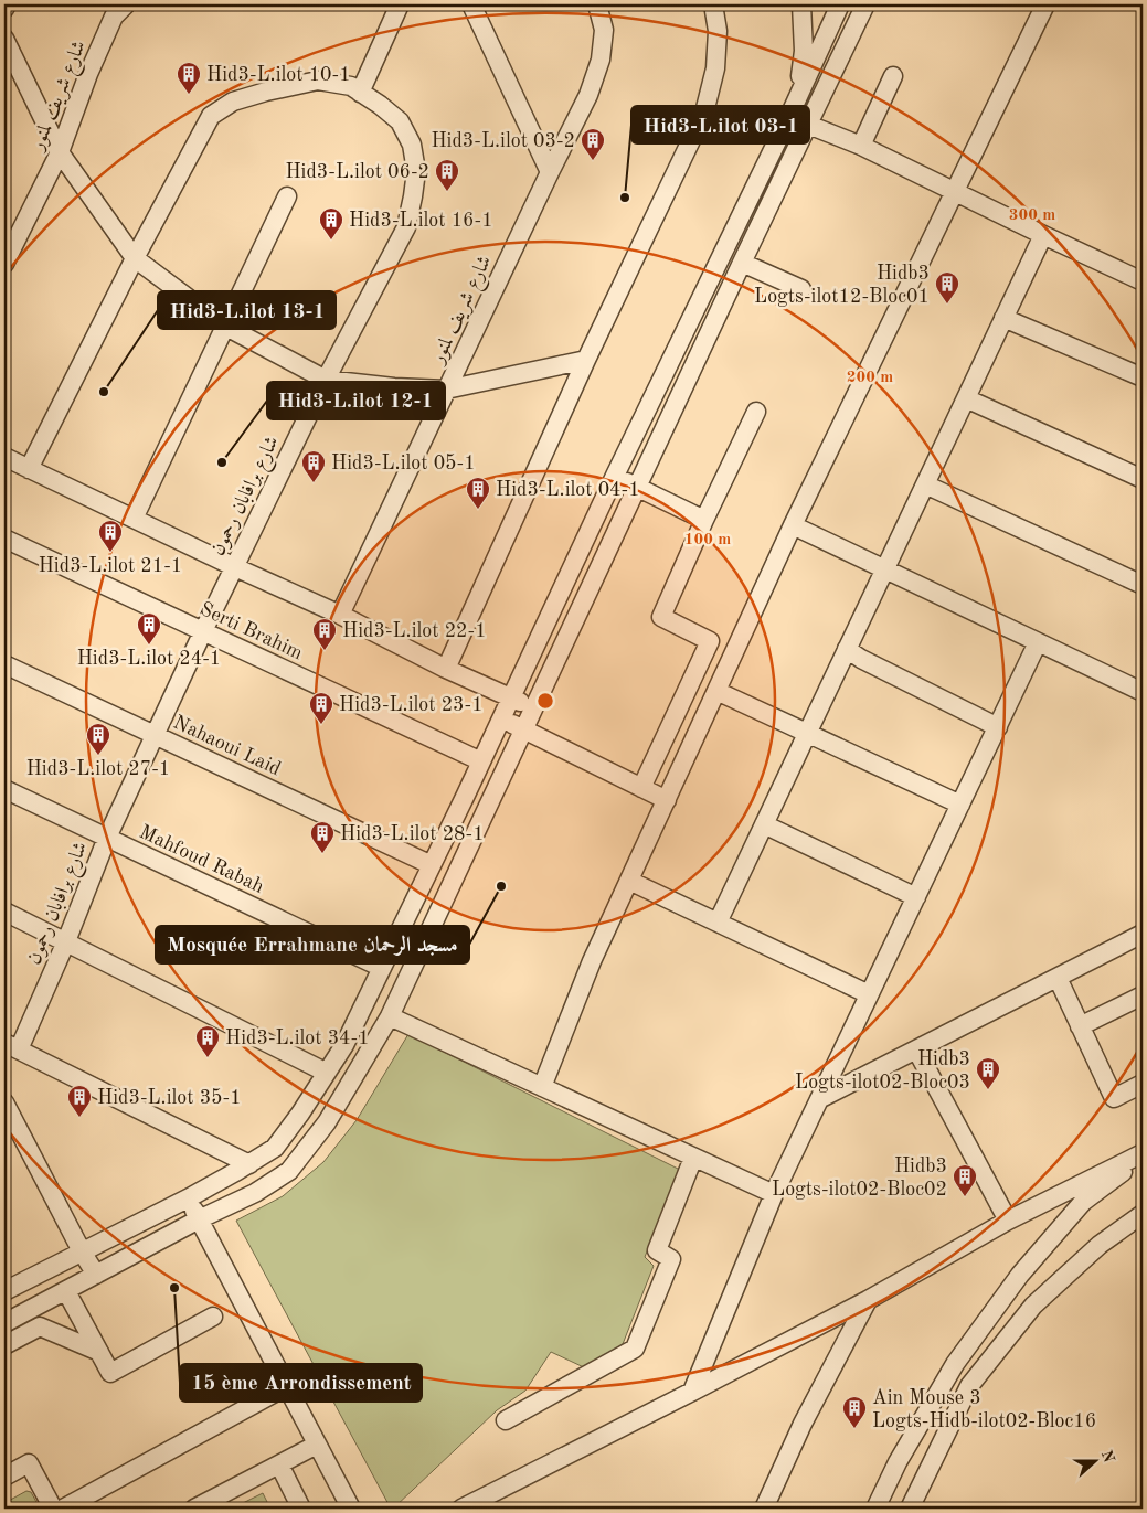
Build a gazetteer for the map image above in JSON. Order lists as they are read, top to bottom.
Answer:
{
  "streets": {
    "street": [
      "شارع شريف لمنور",
      "شارع برافابان رحمون",
      "Serti Brahim",
      "Nahaoui Laid",
      "Mahfoud Rabah"
    ]
  },
  "crossings": [
    ["شارع برافابان رحمون", "Serti Brahim"],
    ["شارع برافابان رحمون", "Nahaoui Laid"],
    ["شارع برافابان رحمون", "Mahfoud Rabah"]
  ],
  "places": {
    "building": [
      "Hid3-L.ilot 10-1",
      "Hid3-L.ilot 03-2",
      "Hid3-L.ilot 06-2",
      "Hid3-L.ilot 16-1",
      "Hidb3 Logts-ilot12-Bloc01",
      "Hid3-L.ilot 05-1",
      "Hid3-L.ilot 04-1",
      "Hid3-L.ilot 21-1",
      "Hid3-L.ilot 24-1",
      "Hid3-L.ilot 22-1",
      "Hid3-L.ilot 23-1",
      "Hid3-L.ilot 27-1",
      "Hid3-L.ilot 28-1",
      "Hid3-L.ilot 34-1",
      "Hidb3 Logts-ilot02-Bloc03",
      "Hid3-L.ilot 35-1",
      "Hidb3 Logts-ilot02-Bloc02",
      "Ain Mouse 3 Logts-Hidb-ilot02-Bloc16"
    ],
    "other": [
      "Hid3-L.ilot 03-1",
      "Hid3-L.ilot 13-1",
      "Hid3-L.ilot 12-1",
      "Mosquée Errahmane مسجد الرحمان",
      "15 ème Arrondissement"
    ]
  },
  "north": "right",
  "rings": ["300 m", "200 m", "100 m"]
}
